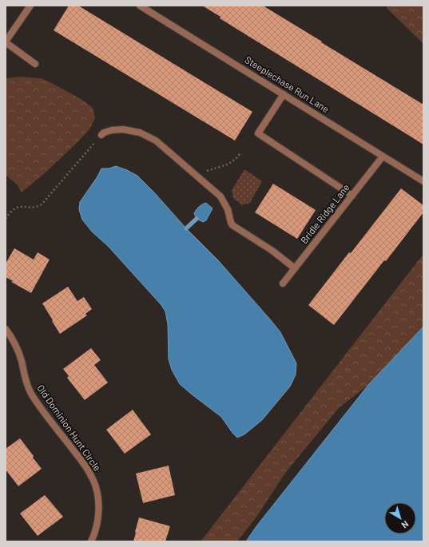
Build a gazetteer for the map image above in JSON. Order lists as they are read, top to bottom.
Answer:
{
  "streets": {
    "street": ["Steeplechase Run Lane", "Bridle Ridge Lane", "Old Dominion Hunt Circle"]
  },
  "crossings": [
    ["Steeplechase Run Lane", "Bridle Ridge Lane"]
  ],
  "north": "bottom right"
}
